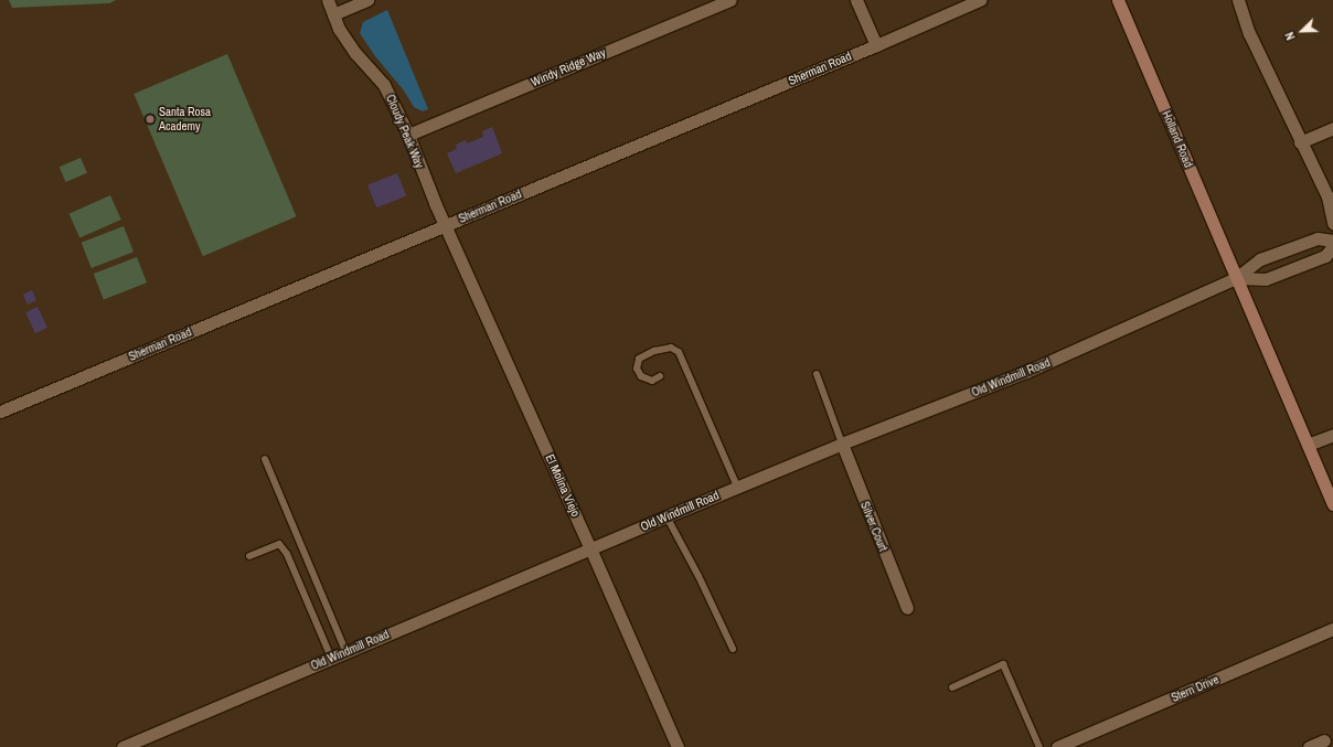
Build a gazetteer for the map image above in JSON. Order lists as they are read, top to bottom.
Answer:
{
  "streets": {
    "main road": ["Holland Road"],
    "street": [
      "Windy Ridge Way",
      "Sherman Road",
      "Cloudy Peak Way",
      "Old Windmill Road",
      "El Molina Viejo",
      "Silver Court",
      "Stern Drive"
    ]
  },
  "crossings": [
    ["Windy Ridge Way", "Cloudy Peak Way"],
    ["Sherman Road", "Cloudy Peak Way"],
    ["Sherman Road", "El Molina Viejo"],
    ["Cloudy Peak Way", "El Molina Viejo"],
    ["Holland Road", "Old Windmill Road"],
    ["Old Windmill Road", "El Molina Viejo"],
    ["Old Windmill Road", "Silver Court"]
  ],
  "places": ["Santa Rosa Academy"],
  "north": "bottom left"
}
